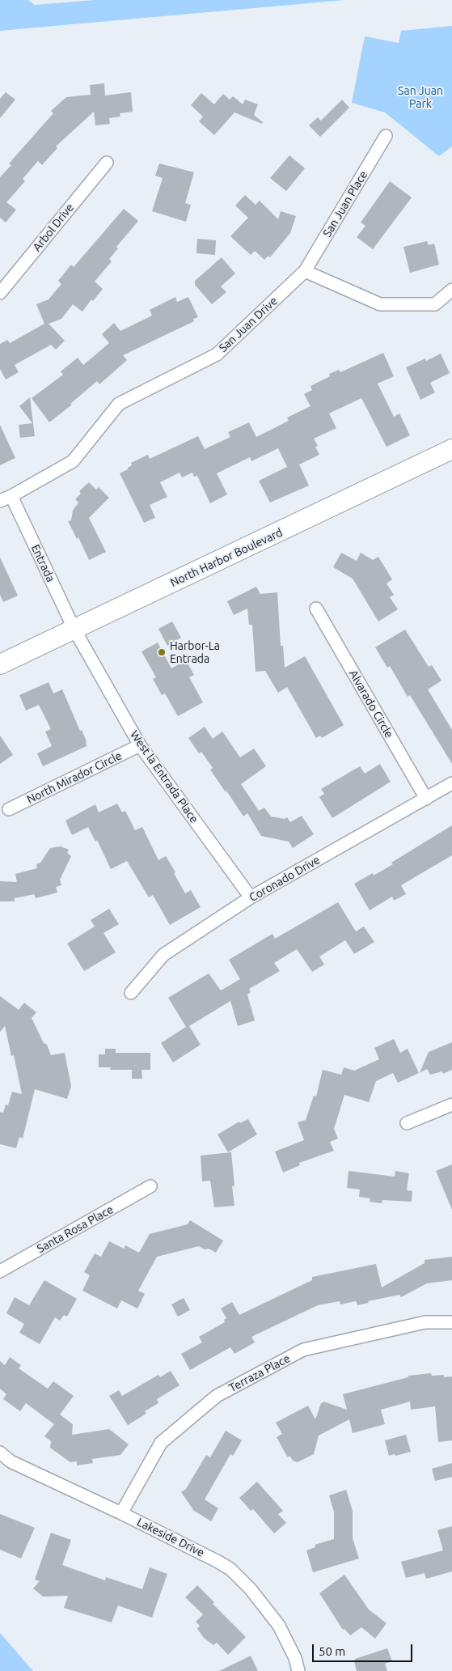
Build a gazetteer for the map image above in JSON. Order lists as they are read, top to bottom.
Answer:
{
  "streets": {
    "main road": ["North Harbor Boulevard"],
    "street": [
      "San Juan Place",
      "Arbol Drive",
      "San Juan Drive",
      "Entrada",
      "Alvarado Circle",
      "West la Entrada Place",
      "North Mirador Circle",
      "Coronado Drive",
      "Santa Rosa Place",
      "Terraza Place",
      "Lakeside Drive"
    ]
  },
  "crossings": [
    ["San Juan Place", "San Juan Drive"],
    ["San Juan Drive", "Entrada"],
    ["North Harbor Boulevard", "Entrada"],
    ["North Harbor Boulevard", "West la Entrada Place"],
    ["Entrada", "West la Entrada Place"],
    ["Alvarado Circle", "Coronado Drive"],
    ["West la Entrada Place", "North Mirador Circle"],
    ["West la Entrada Place", "Coronado Drive"],
    ["Terraza Place", "Lakeside Drive"]
  ],
  "parks": ["San Juan Park"],
  "places": ["Harbor-La Entrada"],
  "scale_bar": "50 m"
}
